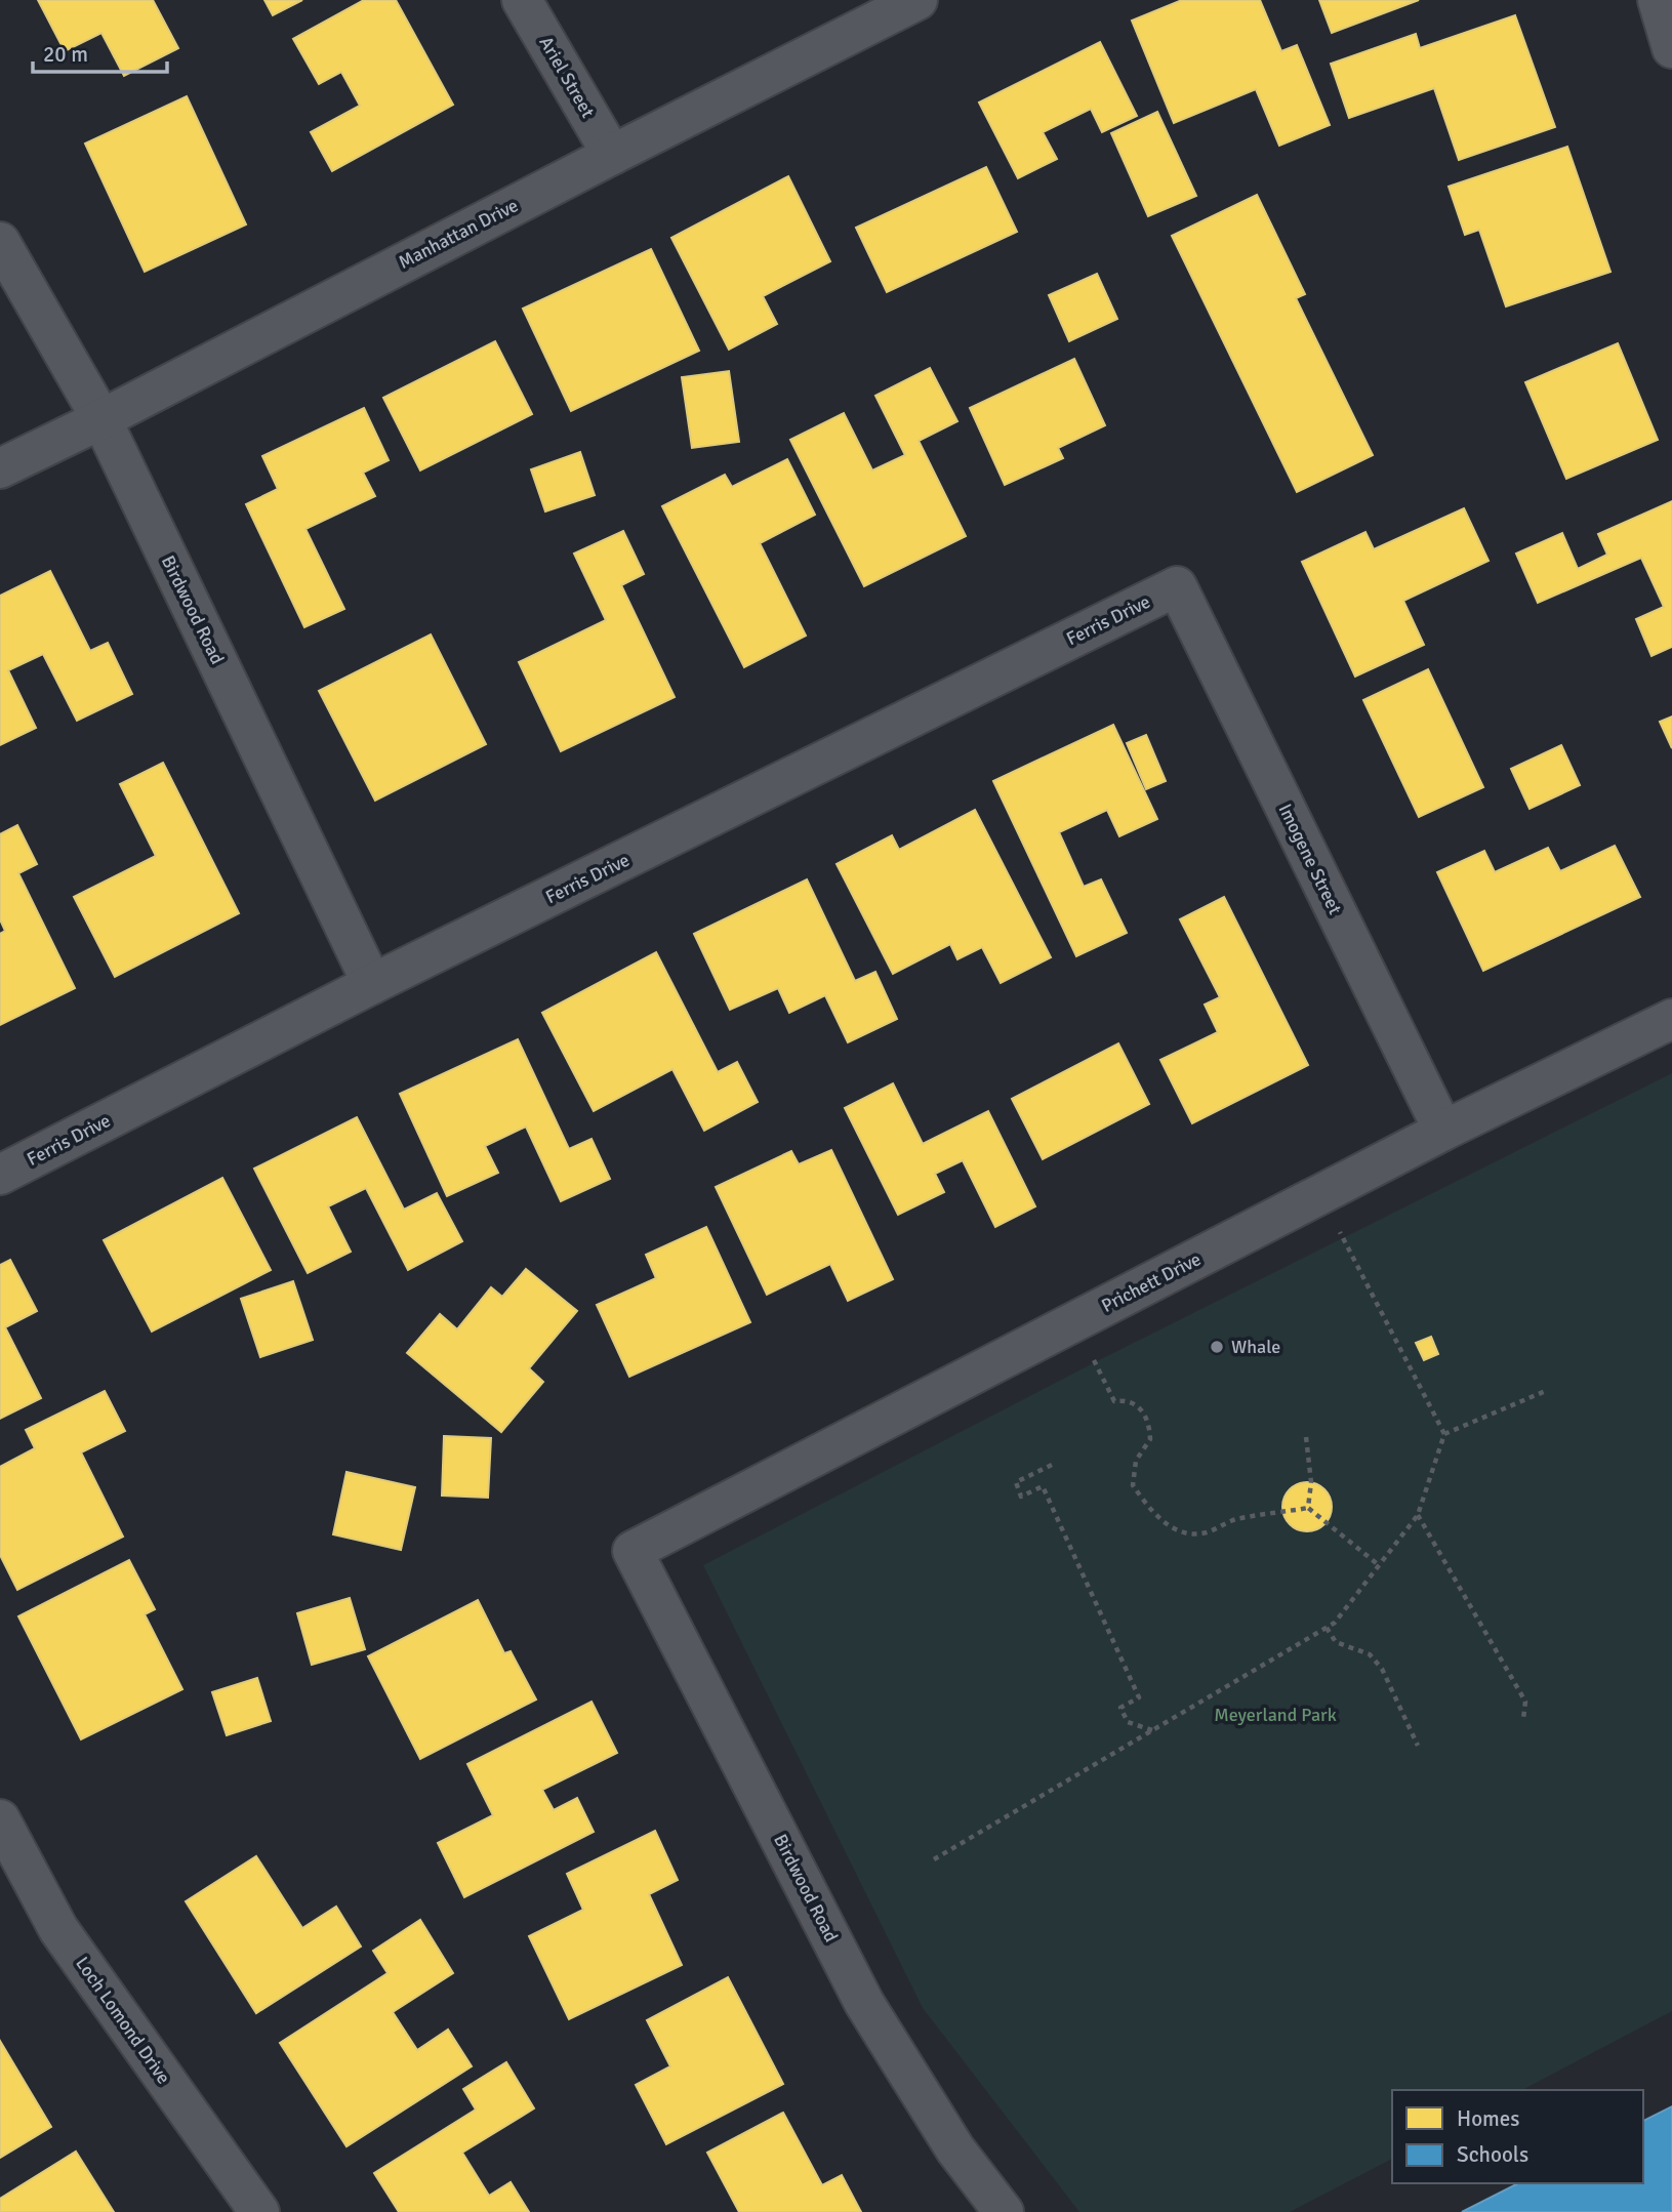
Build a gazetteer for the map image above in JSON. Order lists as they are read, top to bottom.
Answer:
{
  "streets": {
    "street": [
      "Ariel Street",
      "Manhattan Drive",
      "Birdwood Road",
      "Ferris Drive",
      "Imogene Street",
      "Prichett Drive",
      "Loch Lomond Drive"
    ]
  },
  "crossings": [
    ["Ariel Street", "Manhattan Drive"],
    ["Manhattan Drive", "Birdwood Road"],
    ["Birdwood Road", "Ferris Drive"],
    ["Birdwood Road", "Prichett Drive"],
    ["Ferris Drive", "Imogene Street"],
    ["Imogene Street", "Prichett Drive"]
  ],
  "parks": ["Meyerland Park"],
  "places": ["Whale"],
  "legend": ["Homes", "Schools"],
  "scale_bar": "20 m"
}
